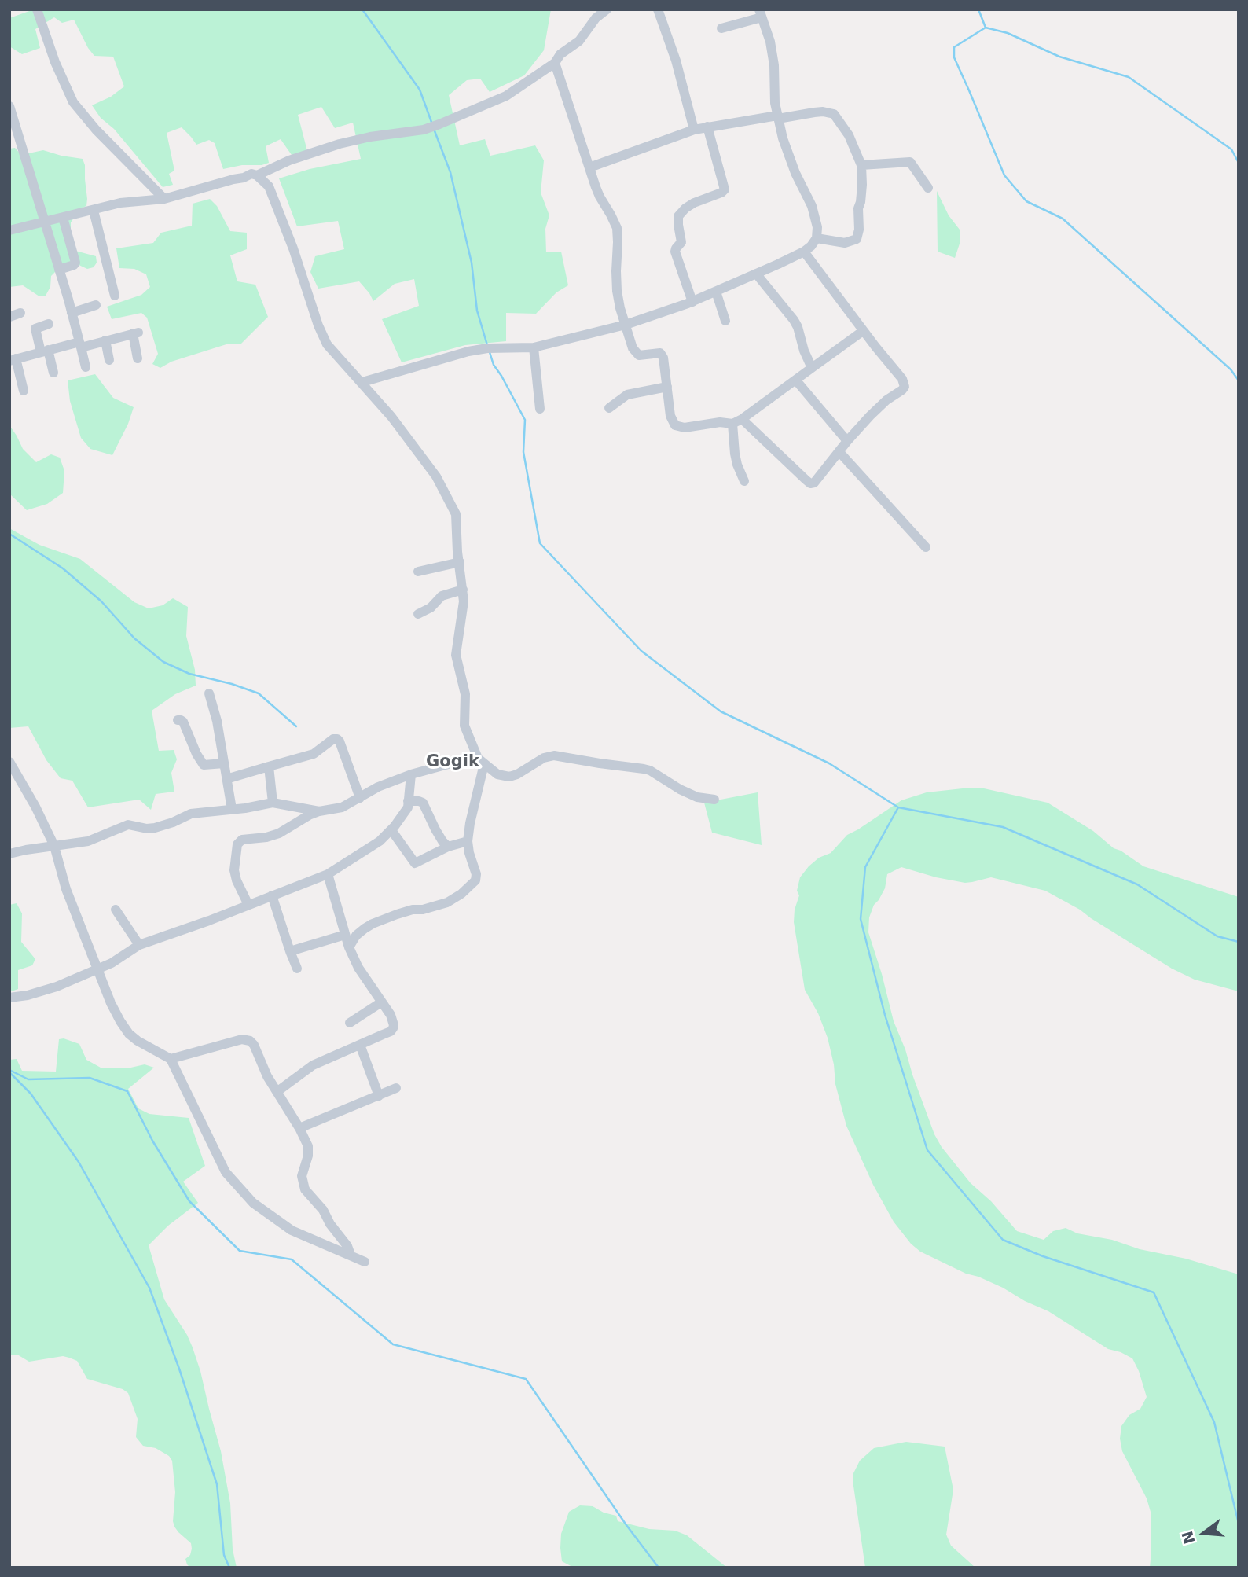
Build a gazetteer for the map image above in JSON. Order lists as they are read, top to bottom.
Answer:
{
  "districts": ["Gogik"],
  "north": "left"
}
